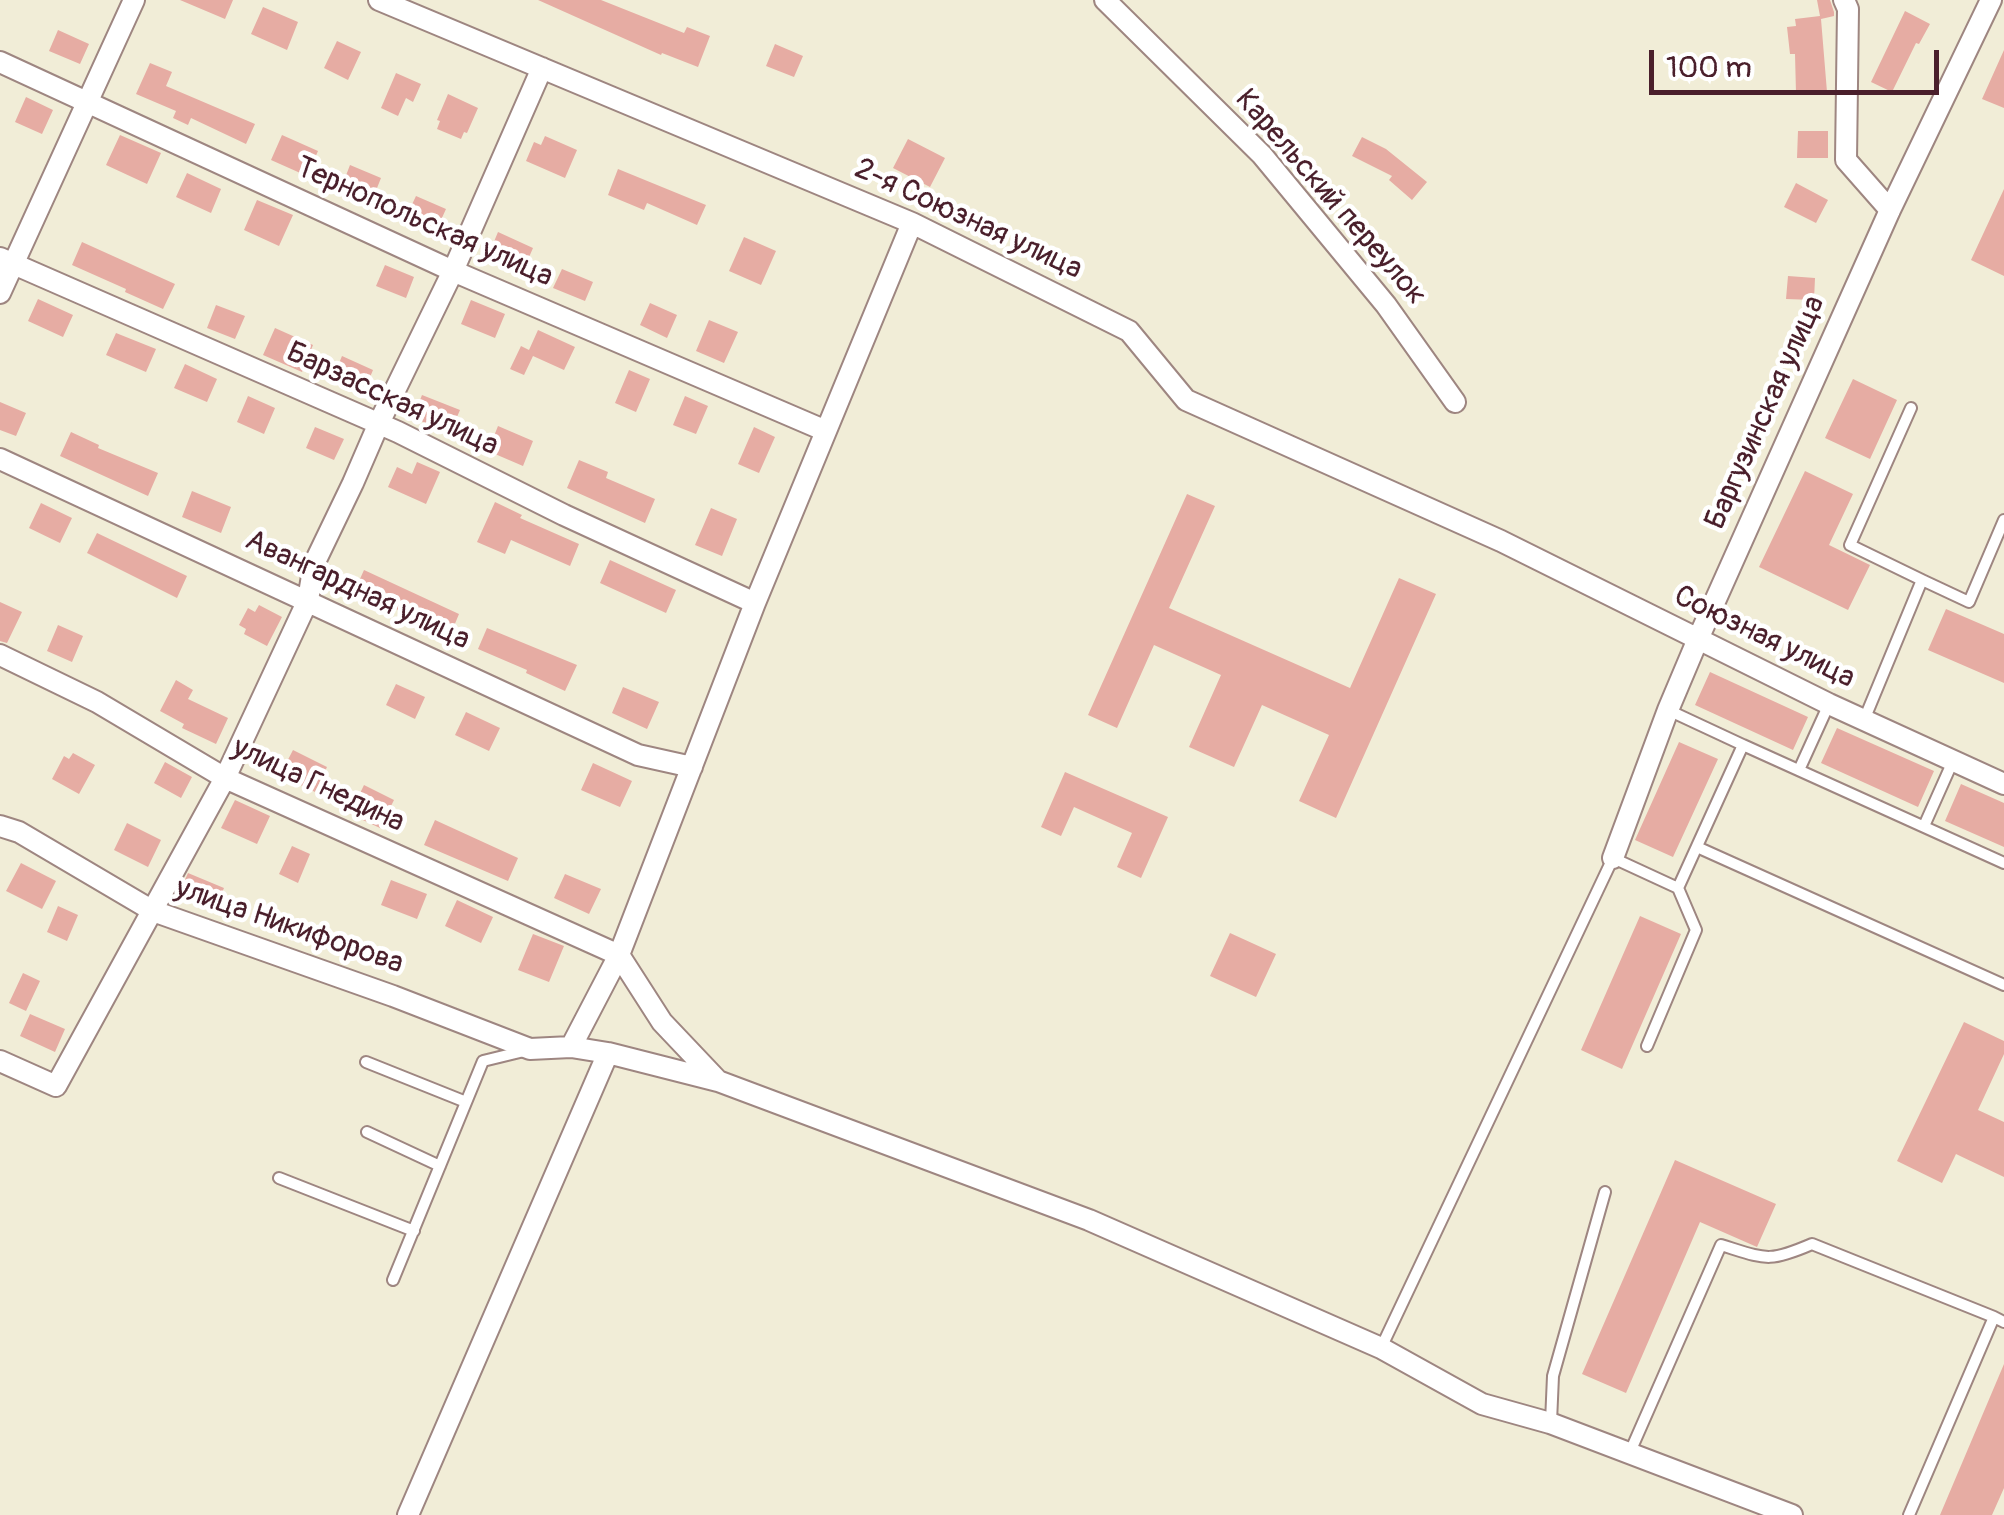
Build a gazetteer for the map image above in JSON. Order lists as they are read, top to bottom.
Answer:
{
  "streets": {
    "street": [
      "Карельский переулок",
      "2-я Союзная улица",
      "Тернопольская улица",
      "Барзасская улица",
      "Баргузинская улица",
      "Авангардная улица",
      "Союзная улица",
      "улица Гнедина",
      "улица Никифорова"
    ]
  },
  "crossings": [
    ["2-я Союзная улица", "Союзная улица"],
    ["Баргузинская улица", "Союзная улица"]
  ],
  "scale_bar": "100 m"
}
